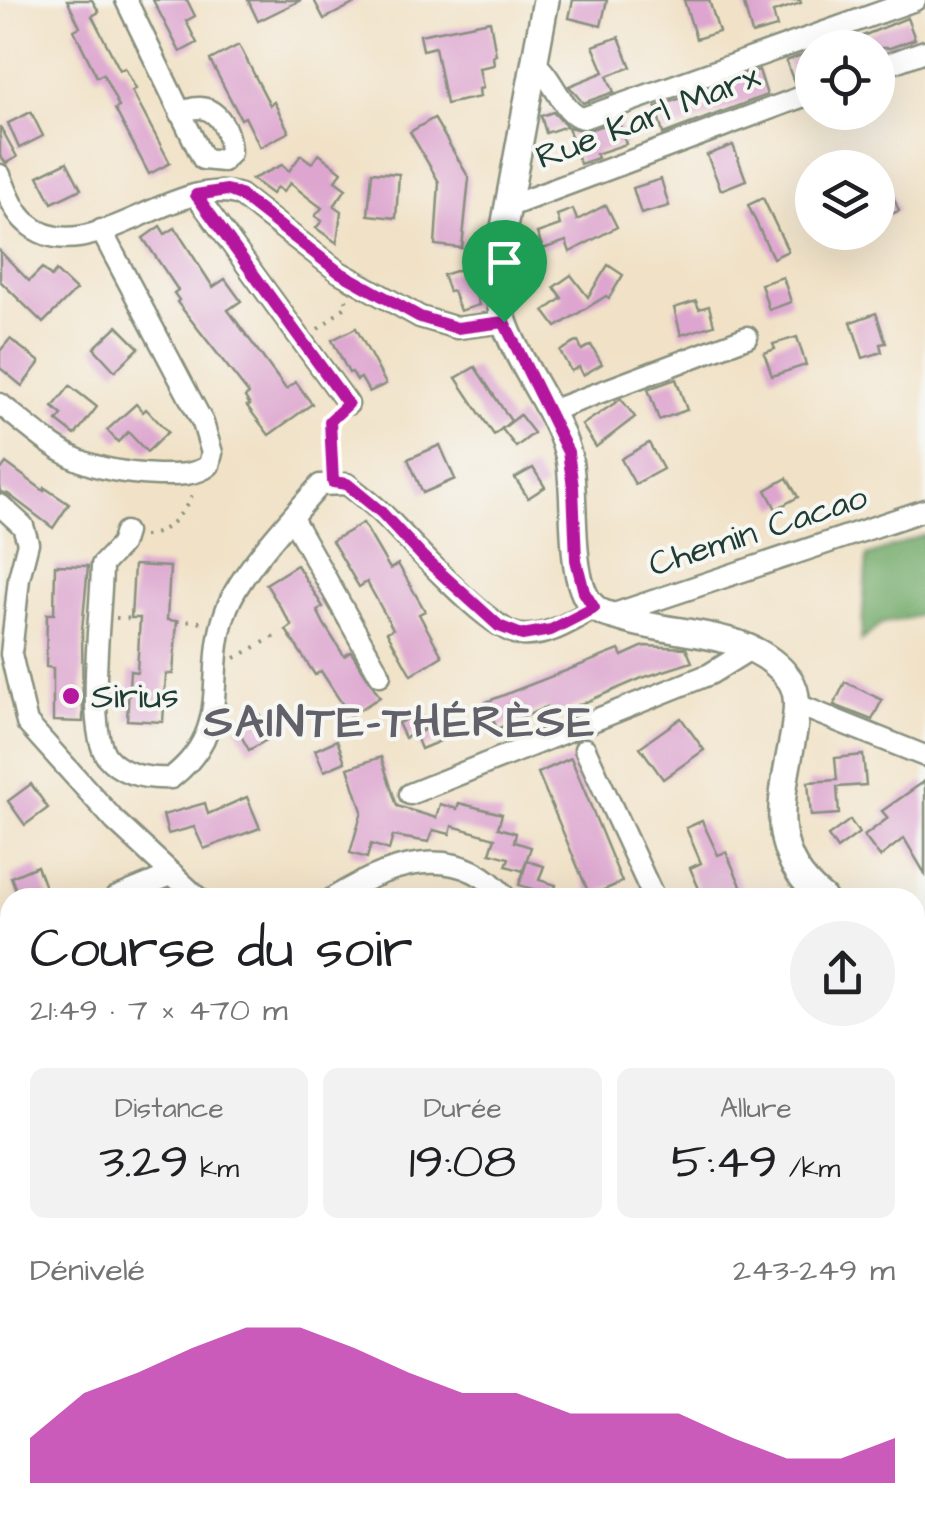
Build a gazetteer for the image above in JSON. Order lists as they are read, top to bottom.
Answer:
{
  "streets": {
    "main road": ["Rue Karl Marx"],
    "street": ["Chemin Cacao"]
  },
  "crossings": [
    ["Rue Karl Marx", "Chemin Cacao"]
  ],
  "districts": ["SAINTE-THÉRÈSE"],
  "places": ["Sirius"],
  "page": {
    "heading": ["Course du soir", "21:49 · 7 × 470 m"],
    "stats": [
      ["Distance", "3.29 km"],
      ["Durée", "19:08"],
      ["Allure", "5:49 /km"]
    ],
    "chart": ["Dénivelé", "243–249 m"]
  }
}
